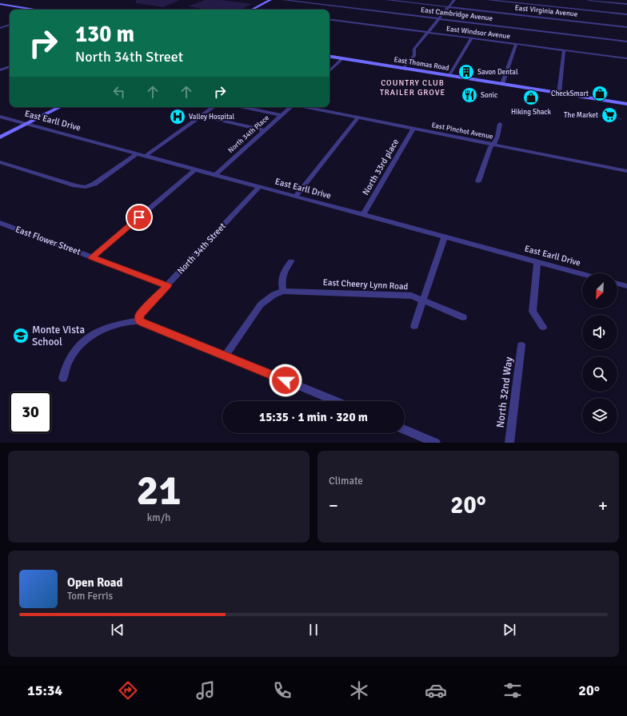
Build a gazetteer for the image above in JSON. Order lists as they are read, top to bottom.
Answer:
{
  "streets": {
    "main road": ["East Thomas Road"],
    "street": [
      "East Virginia Avenue",
      "East Cambridge Avenue",
      "East Windsor Avenue",
      "East Earll Drive",
      "East Pinchot Avenue",
      "North 34th Place",
      "North 33rd place",
      "East Flower Street",
      "North 34th Street",
      "East Cheery Lynn Road",
      "North 32nd Way"
    ]
  },
  "crossings": [
    ["East Earll Drive", "North 34th Place"],
    ["East Earll Drive", "North 33rd place"],
    ["East Earll Drive", "North 34th Street"],
    ["East Pinchot Avenue", "North 33rd place"],
    ["East Flower Street", "North 34th Street"]
  ],
  "districts": ["COUNTRY CLUB TRAILER GROVE"],
  "places": {
    "building": ["Savon Dental"],
    "shop": ["CheckSmart", "Hiking Shack"],
    "restaurant": ["Sonic"],
    "supermarket": ["The Market"],
    "hospital": ["Valley Hospital"],
    "school or university": ["Monte Vista School"]
  },
  "north": "bottom left",
  "page": {
    "turn": ["130 m", "North 34th Street"],
    "limit": "30",
    "trip": "15:35 · 1 min · 320 m",
    "tile": [
      ["21", "km/h"],
      "Climate"
    ],
    "heat": ["−", "20°", "+"],
    "song": ["Open Road", "Tom Ferris"],
    "tabs": ["15:34", "20°"]
  }
}
